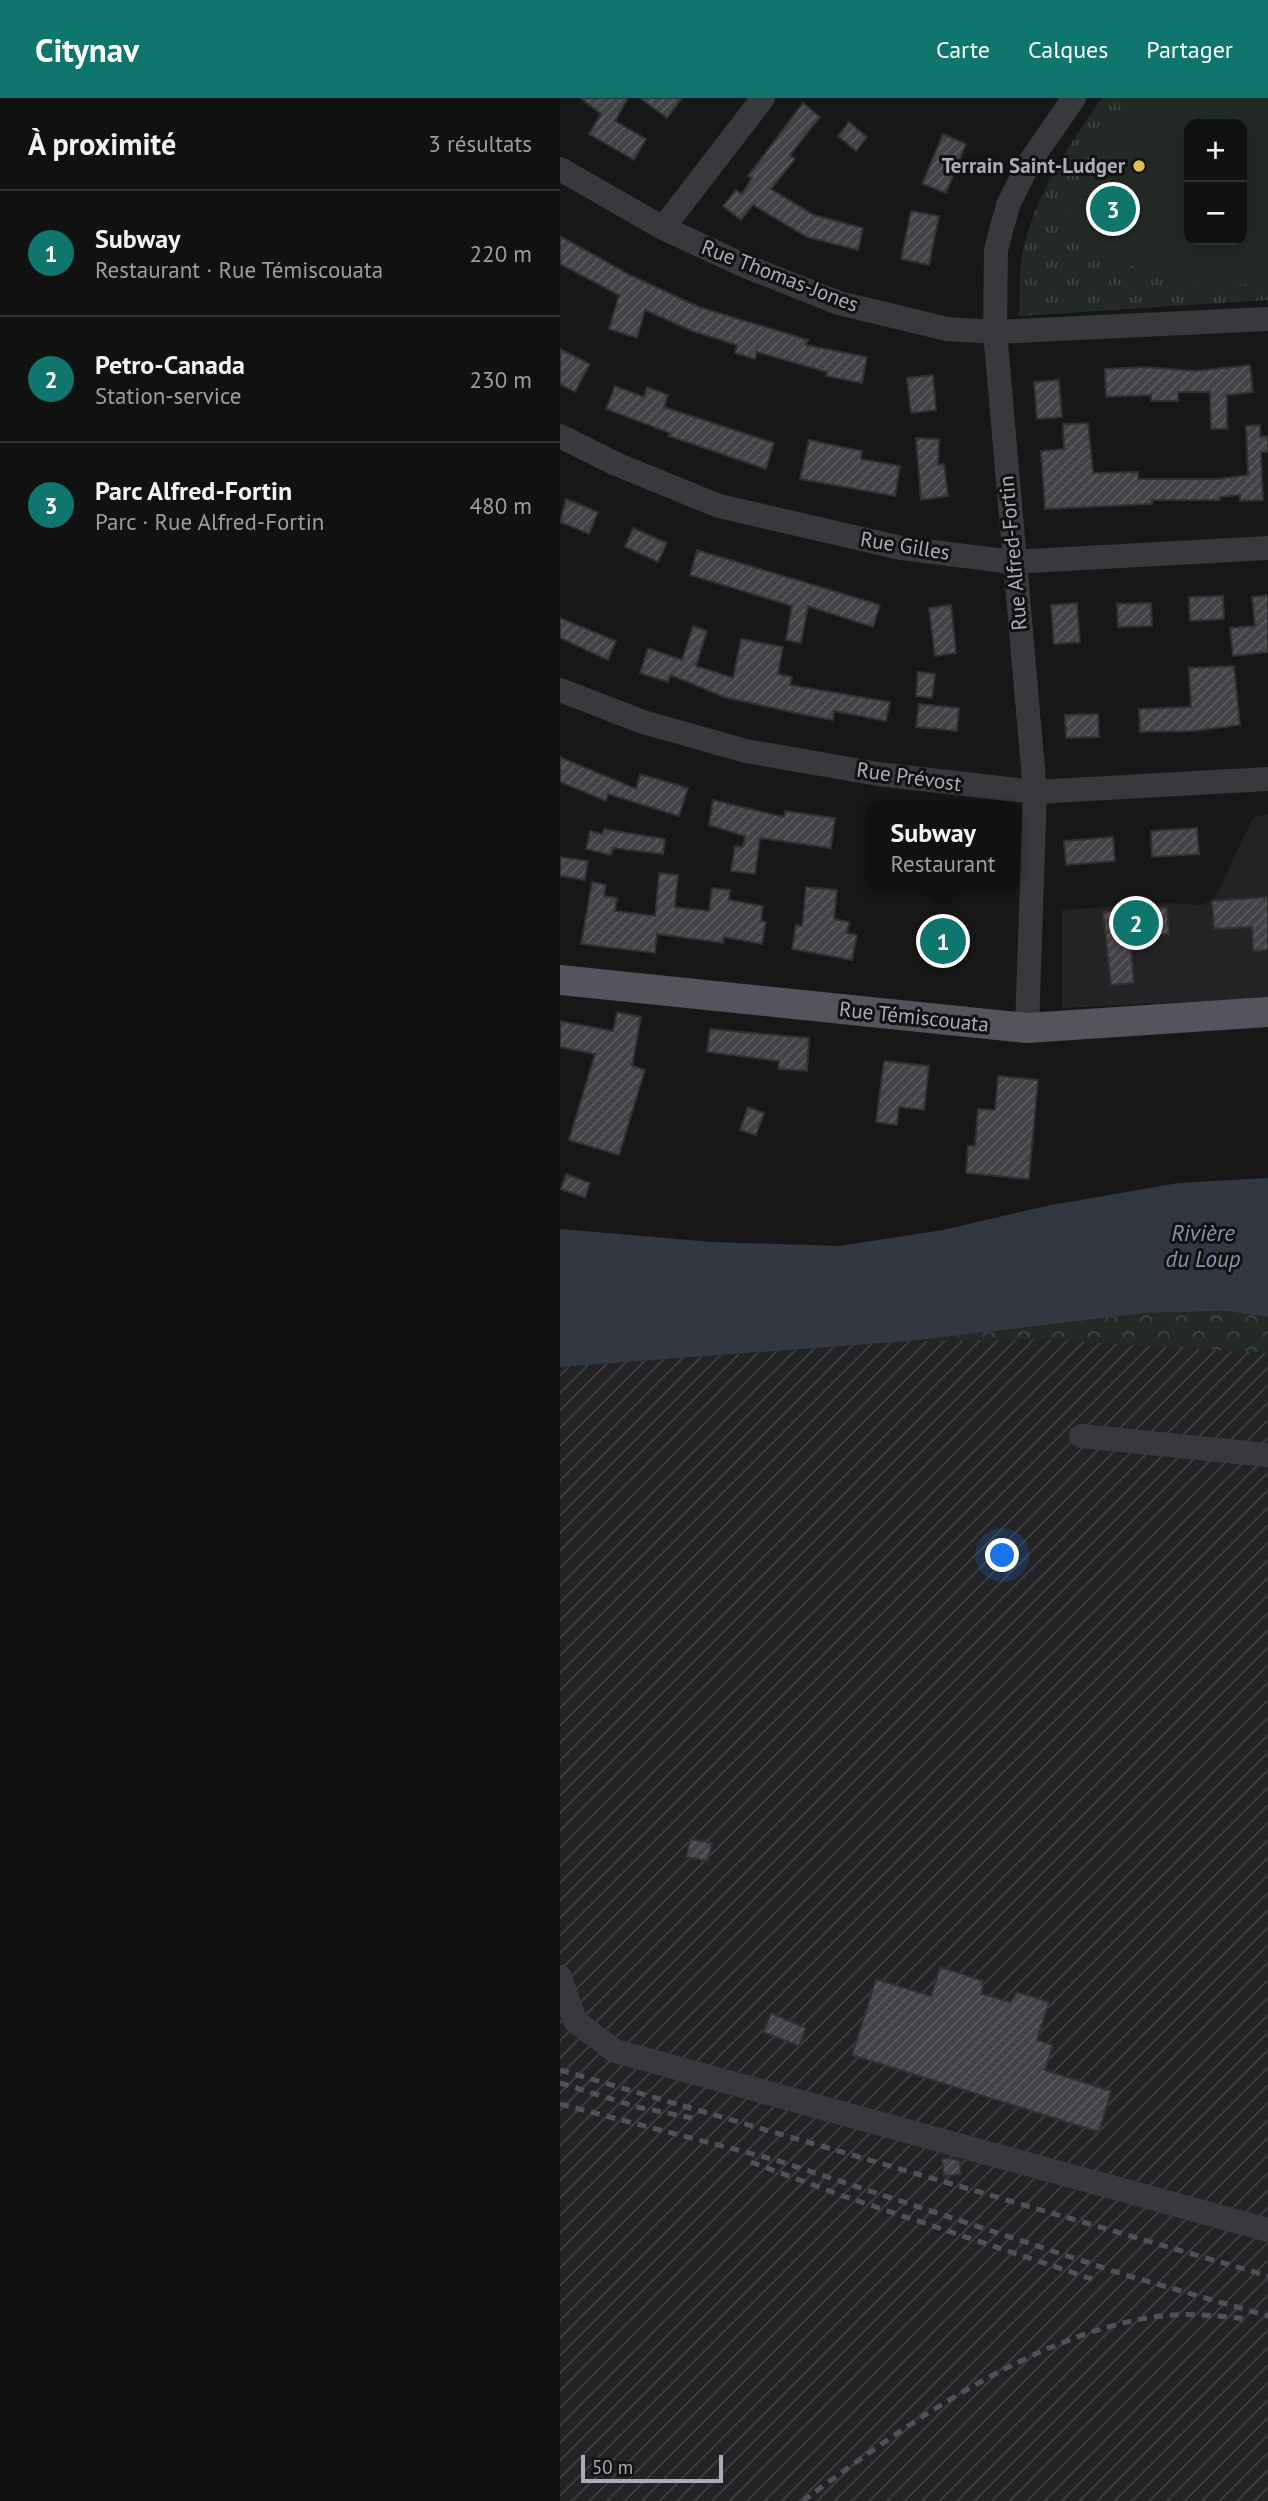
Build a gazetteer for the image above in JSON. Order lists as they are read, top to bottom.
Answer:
{
  "streets": {
    "main road": ["Rue Témiscouata"],
    "street": [
      "Rue Thomas-Jones",
      "Rue Gilles",
      "Rue Alfred-Fortin",
      "Rue Prévost"
    ]
  },
  "crossings": [
    ["Rue Thomas-Jones", "Rue Alfred-Fortin"],
    ["Rue Gilles", "Rue Alfred-Fortin"],
    ["Rue Alfred-Fortin", "Rue Prévost"],
    ["Rue Alfred-Fortin", "Rue Témiscouata"]
  ],
  "water": ["Rivière du Loup"],
  "places": ["Terrain Saint-Ludger"],
  "scale_bar": "50 m",
  "page": {
    "header": "Citynav",
    "nav": ["Carte", "Calques", "Partager"],
    "heading": ["À proximité", "3 résultats"],
    "map_buttons": ["+", "−"],
    "pins": ["3", "2", "1"],
    "list": [
      {
        "mark": "1",
        "name": "Subway",
        "note": "Restaurant · Rue Témiscouata",
        "value": "220 m"
      },
      {
        "mark": "2",
        "name": "Petro-Canada",
        "note": "Station-service",
        "value": "230 m"
      },
      {
        "mark": "3",
        "name": "Parc Alfred-Fortin",
        "note": "Parc · Rue Alfred-Fortin",
        "value": "480 m"
      }
    ],
    "popup": ["Subway", "Restaurant"],
    "scale": "50 m"
  }
}
